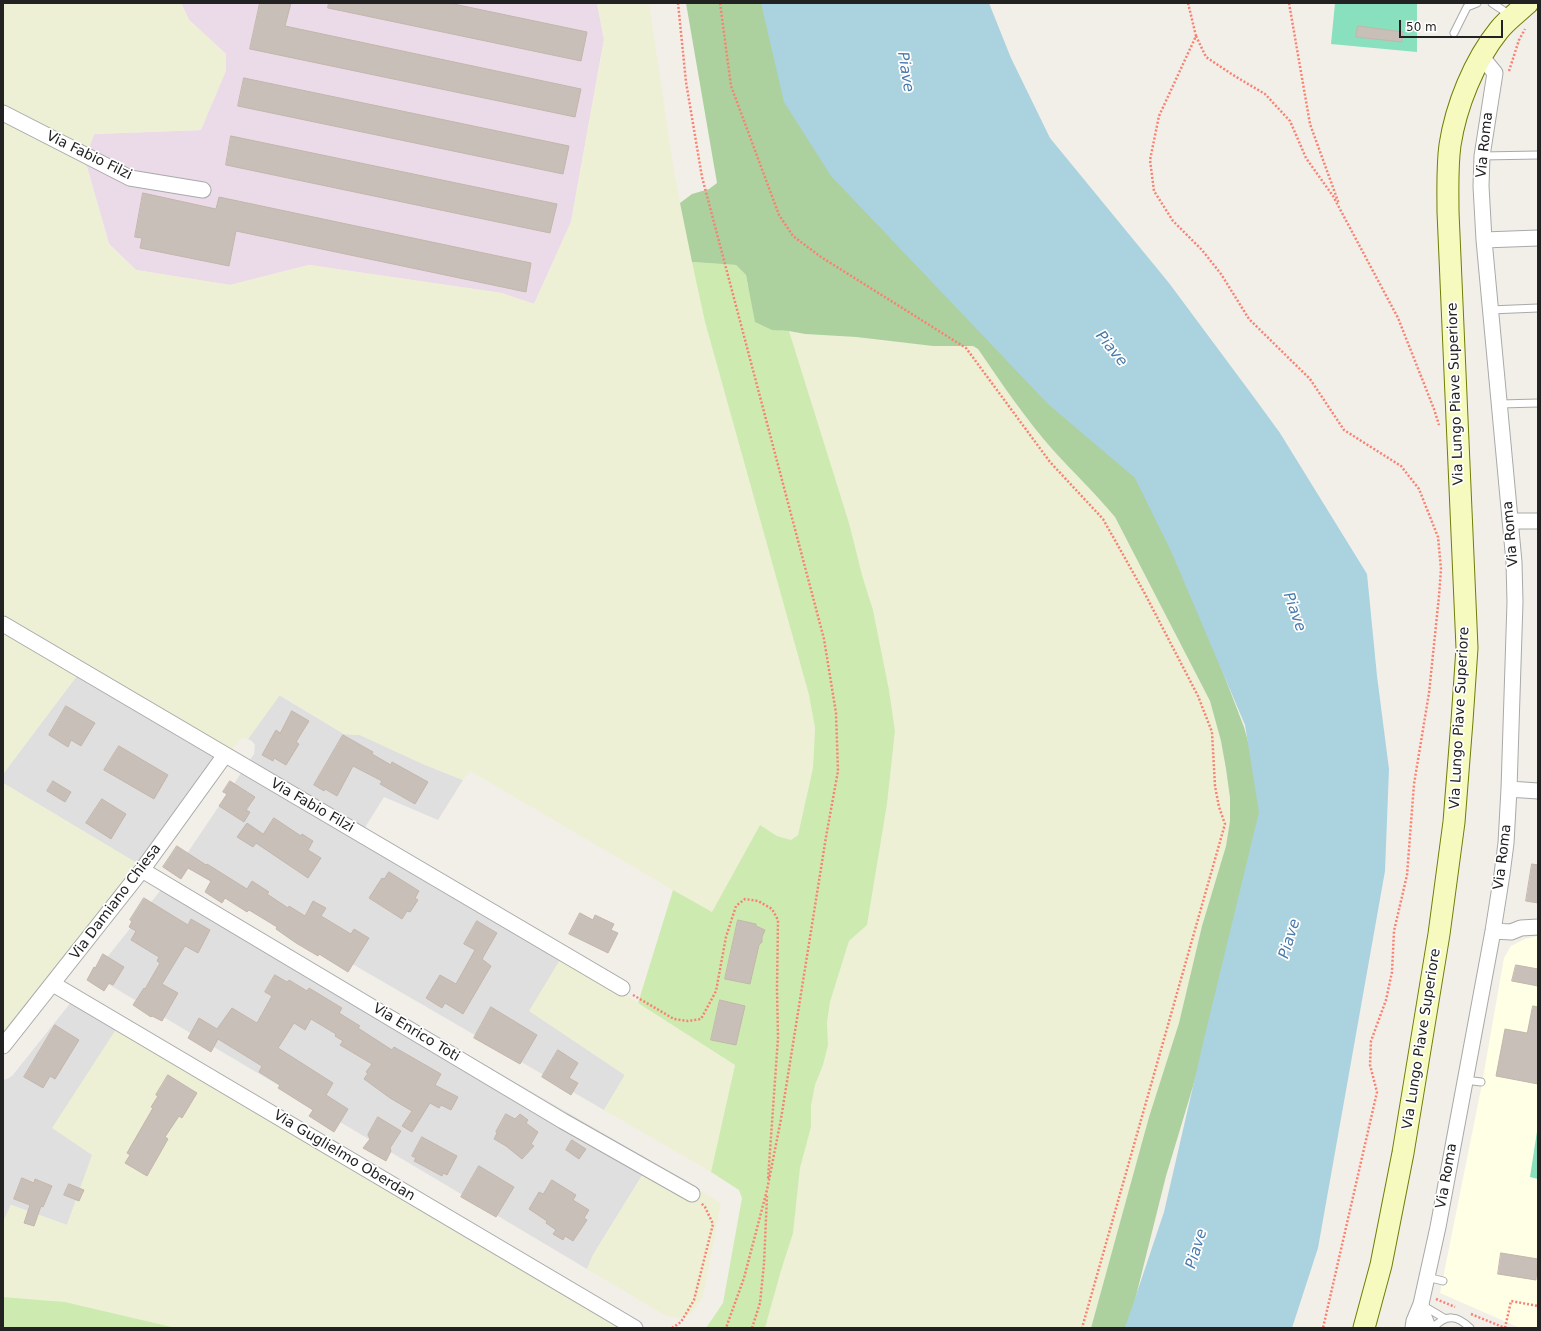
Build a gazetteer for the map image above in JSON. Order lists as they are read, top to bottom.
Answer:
{
  "streets": {
    "main road": ["Via Lungo Piave Superiore"],
    "street": [
      "Via Roma",
      "Via Fabio Filzi",
      "Via Damiano Chiesa",
      "Via Enrico Toti",
      "Via Guglielmo Oberdan"
    ]
  },
  "crossings": [
    ["Via Roma", "Via Lungo Piave Superiore"],
    ["Via Fabio Filzi", "Via Damiano Chiesa"],
    ["Via Damiano Chiesa", "Via Enrico Toti"],
    ["Via Damiano Chiesa", "Via Guglielmo Oberdan"]
  ],
  "water": ["Piave"],
  "scale_bar": "50 m"
}
